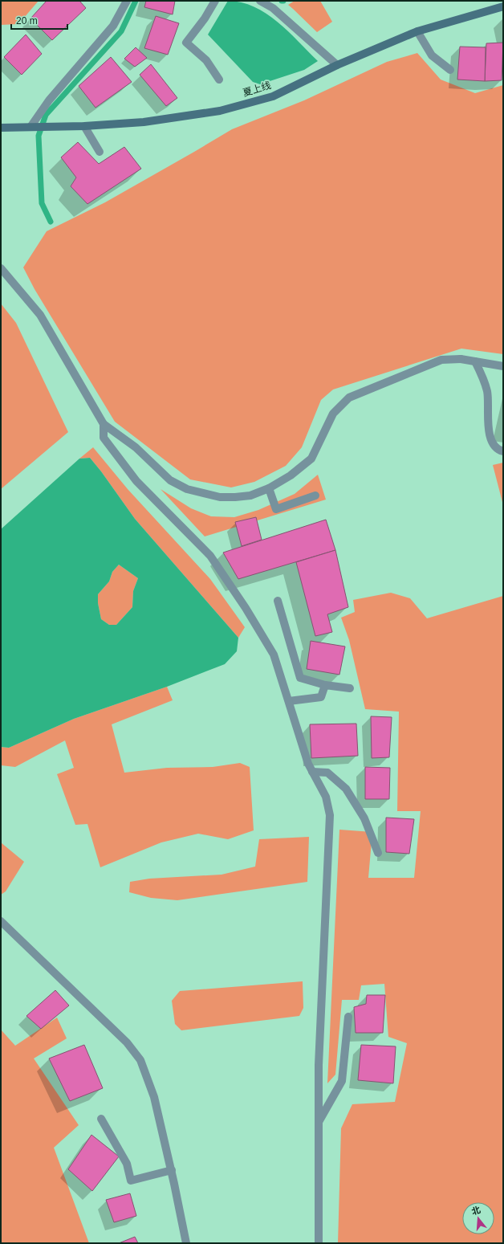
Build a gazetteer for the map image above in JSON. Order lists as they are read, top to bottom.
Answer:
{
  "streets": {
    "street": ["夏上线"]
  },
  "scale_bar": "20 m",
  "north": "top"
}
